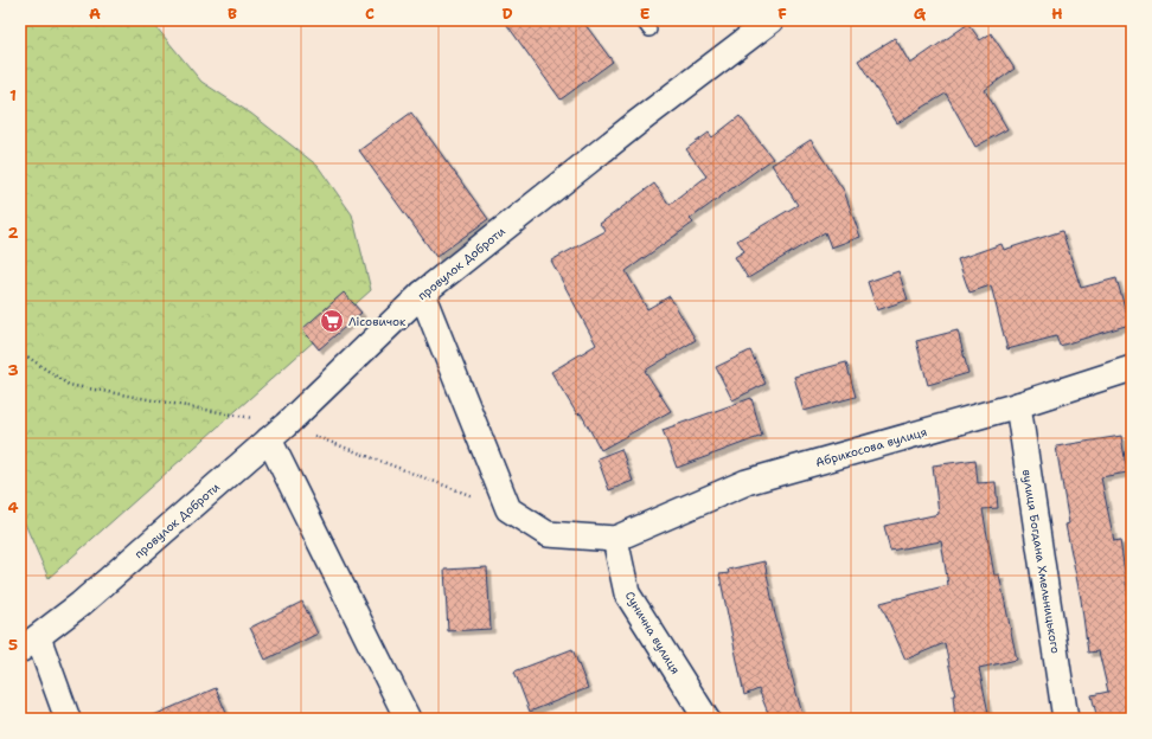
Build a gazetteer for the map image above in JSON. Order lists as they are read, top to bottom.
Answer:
{
  "streets": {
    "street": [
      "провулок Доброти",
      "Абрикосова вулиця",
      "вулиця Богдана Хмельницького",
      "Сунична вулиця"
    ]
  },
  "crossings": [
    ["Абрикосова вулиця", "вулиця Богдана Хмельницького"],
    ["Абрикосова вулиця", "Сунична вулиця"]
  ],
  "places": {
    "supermarket": ["Лісовичок"]
  },
  "grid": {
    "columns": [
      "A",
      "B",
      "C",
      "D",
      "E",
      "F",
      "G",
      "H"
    ],
    "rows": [
      "1",
      "2",
      "3",
      "4",
      "5"
    ]
  }
}
